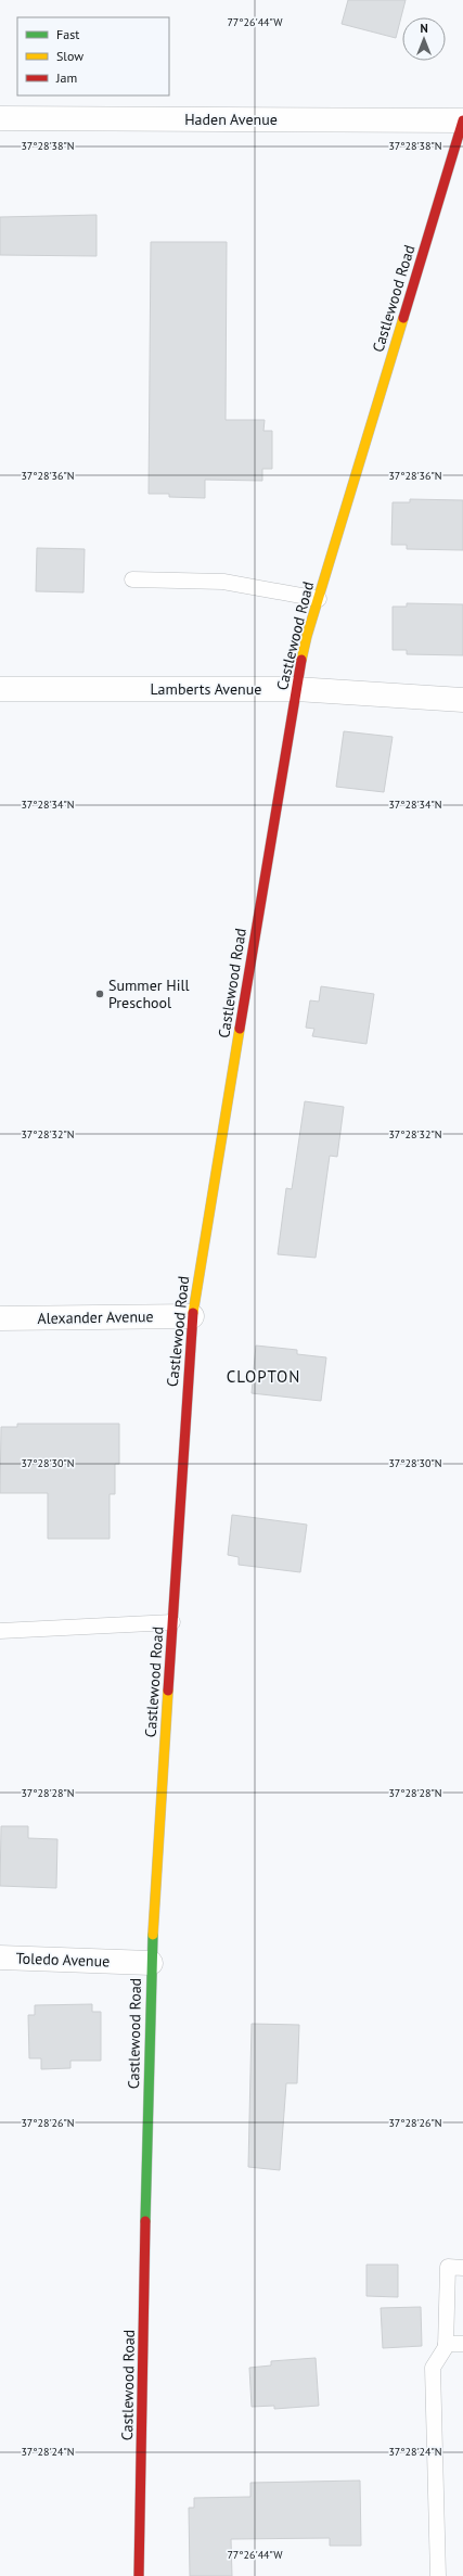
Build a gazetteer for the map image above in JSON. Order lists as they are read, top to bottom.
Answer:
{
  "streets": {
    "street": [
      "Haden Avenue",
      "Castlewood Road",
      "Lamberts Avenue",
      "Alexander Avenue",
      "Toledo Avenue"
    ]
  },
  "crossings": [
    ["Haden Avenue", "Castlewood Road"],
    ["Castlewood Road", "Lamberts Avenue"],
    ["Castlewood Road", "Alexander Avenue"],
    ["Castlewood Road", "Toledo Avenue"]
  ],
  "districts": ["CLOPTON"],
  "places": ["Summer Hill Preschool"],
  "legend": ["Fast", "Slow", "Jam"],
  "north": "top",
  "coordinates": [
    "77°26'44\"W",
    "37°28'38\"N",
    "37°28'36\"N",
    "37°28'34\"N",
    "37°28'32\"N",
    "37°28'30\"N",
    "37°28'28\"N",
    "37°28'26\"N",
    "37°28'24\"N"
  ]
}
